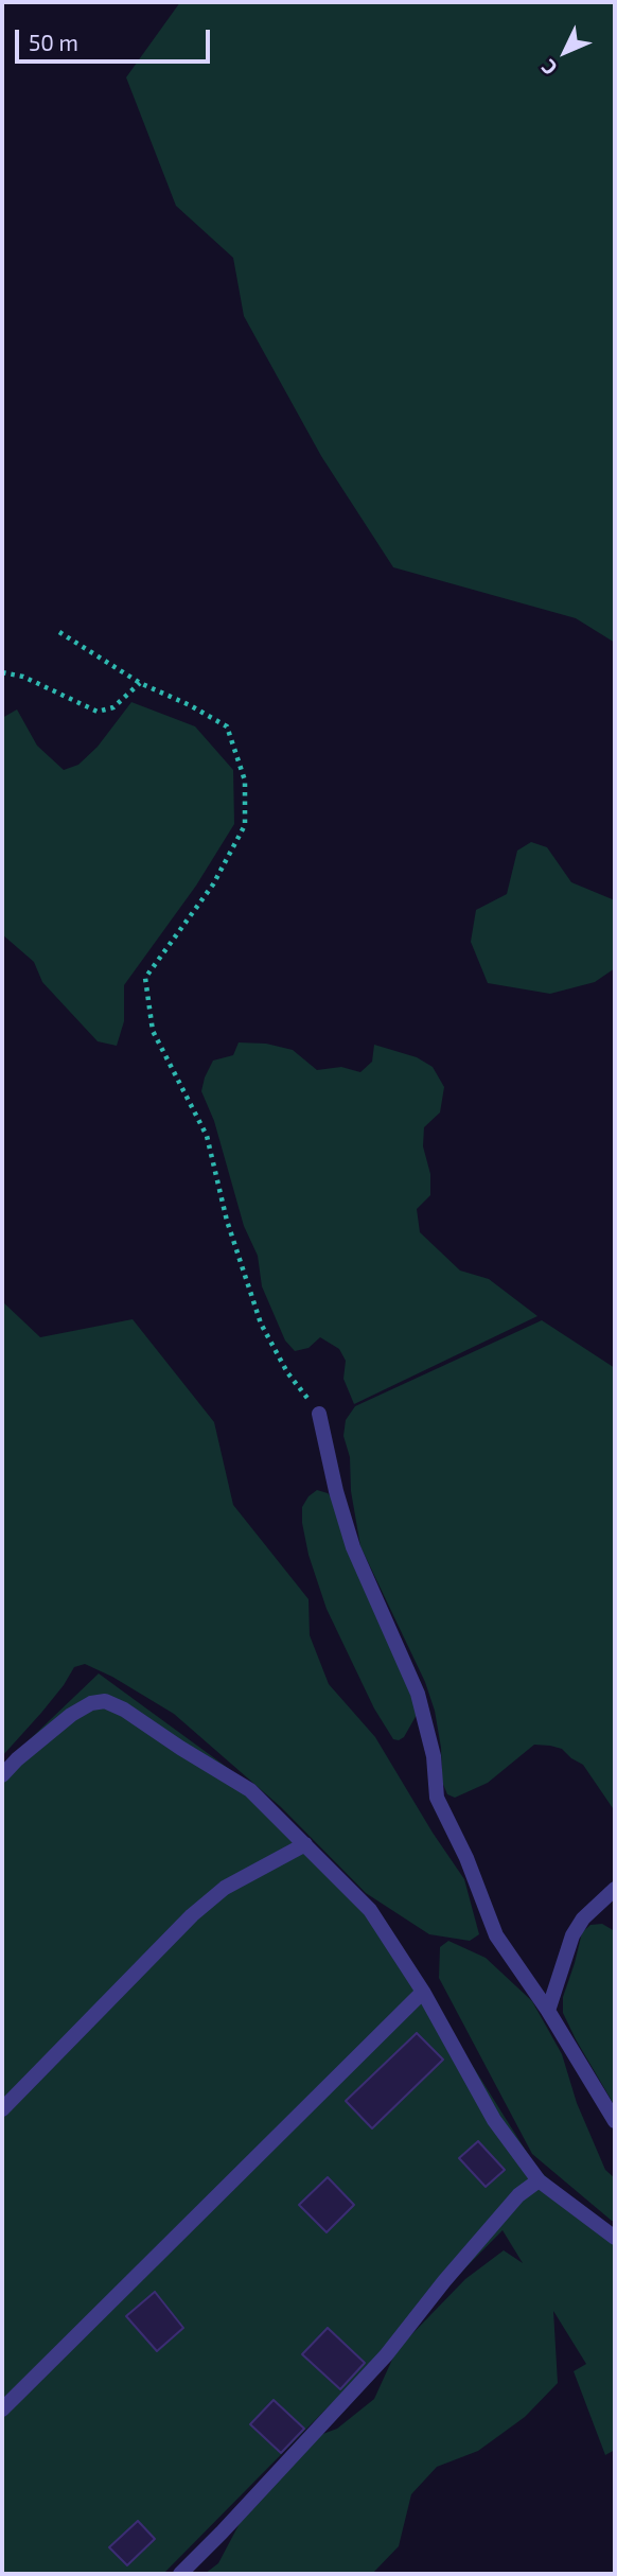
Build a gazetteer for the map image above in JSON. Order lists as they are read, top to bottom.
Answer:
{
  "scale_bar": "50 m",
  "north": "bottom left"
}
